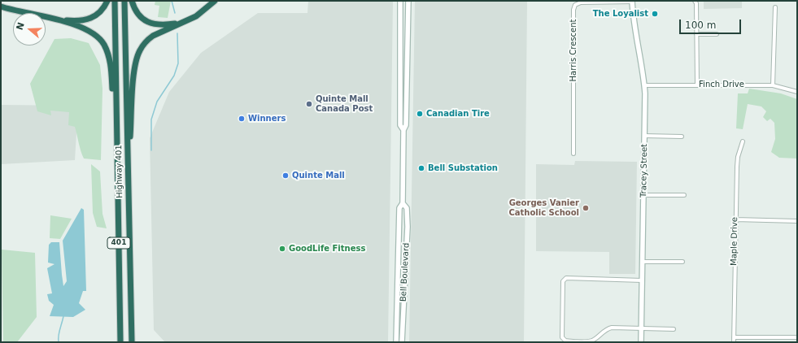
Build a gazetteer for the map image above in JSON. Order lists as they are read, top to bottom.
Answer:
{
  "streets": {
    "highway": ["Highway 401", "401"],
    "main road": ["Tracey Street", "Bell Boulevard"],
    "street": ["Harris Crescent", "Finch Drive", "Maple Drive"]
  },
  "crossings": [
    ["Harris Crescent", "Tracey Street"],
    ["Finch Drive", "Tracey Street"]
  ],
  "places": [
    "The Loyalist",
    "Quinte Mall Canada Post",
    "Canadian Tire",
    "Winners",
    "Bell Substation",
    "Quinte Mall",
    "Georges Vanier Catholic School",
    "GoodLife Fitness"
  ],
  "scale_bar": "100 m",
  "north": "left"
}
